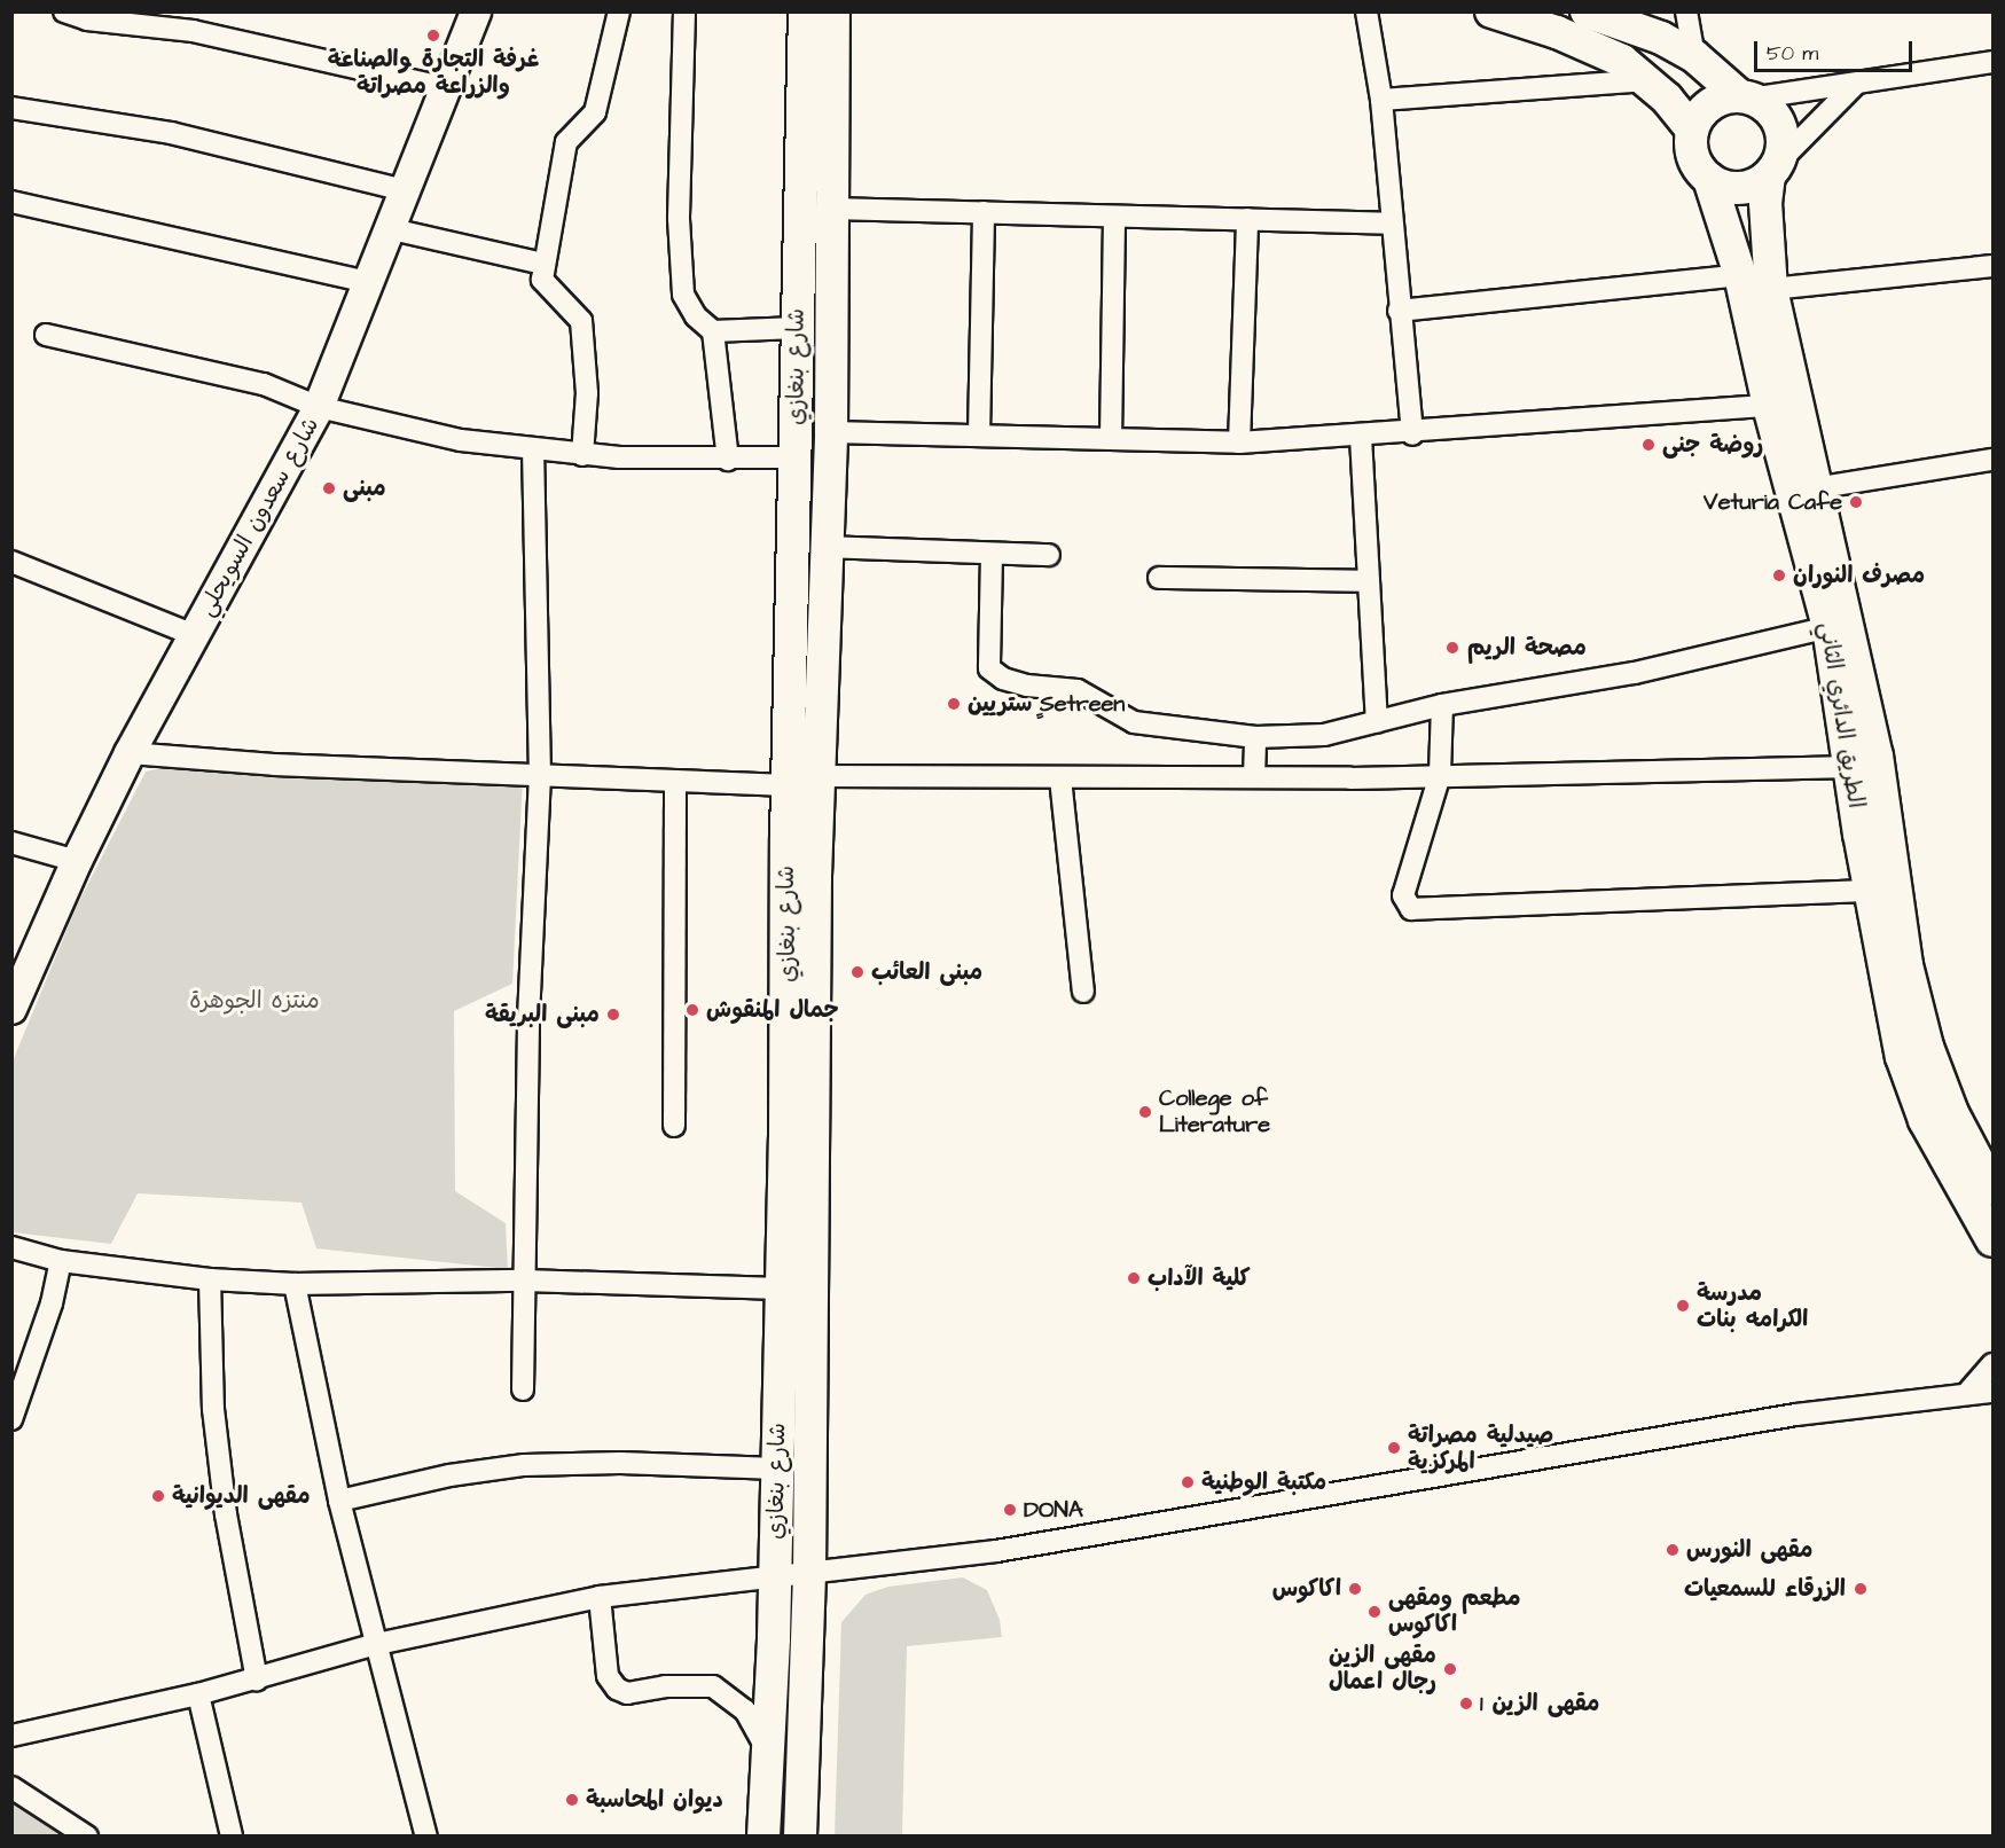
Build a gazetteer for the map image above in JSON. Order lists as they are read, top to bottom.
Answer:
{
  "streets": {
    "main road": ["شارع بنغازي", "شارع سعدون السويحلي", "الطريق الدائري الثاني"]
  },
  "parks": ["منتزه الجوهرة"],
  "places": [
    "غرفة التجارة والصناعة والزراعة مصراتة",
    "روضة جنى",
    "مبنى",
    "Veturia Cafe",
    "مصرف النوران",
    "مصحة الريم",
    "ستريين ٍSetreen",
    "مبنى العائب",
    "جمال المنقوش",
    "مبنى البريقة",
    "College of Literature",
    "كلية الآداب",
    "مدرسة الكرامه بنات",
    "صيدلية مصراتة المركزية",
    "مكتبة الوطنية",
    "مقهى الديوانية",
    "DONA",
    "مقهى النورس",
    "اكاكوس",
    "الزرقاء للسمعيات",
    "مطعم ومقهى اكاكوس",
    "مقهى الزين رجال اعمال",
    "مقهى الزين 1",
    "ديوان المحاسبة"
  ],
  "scale_bar": "50 m"
}
